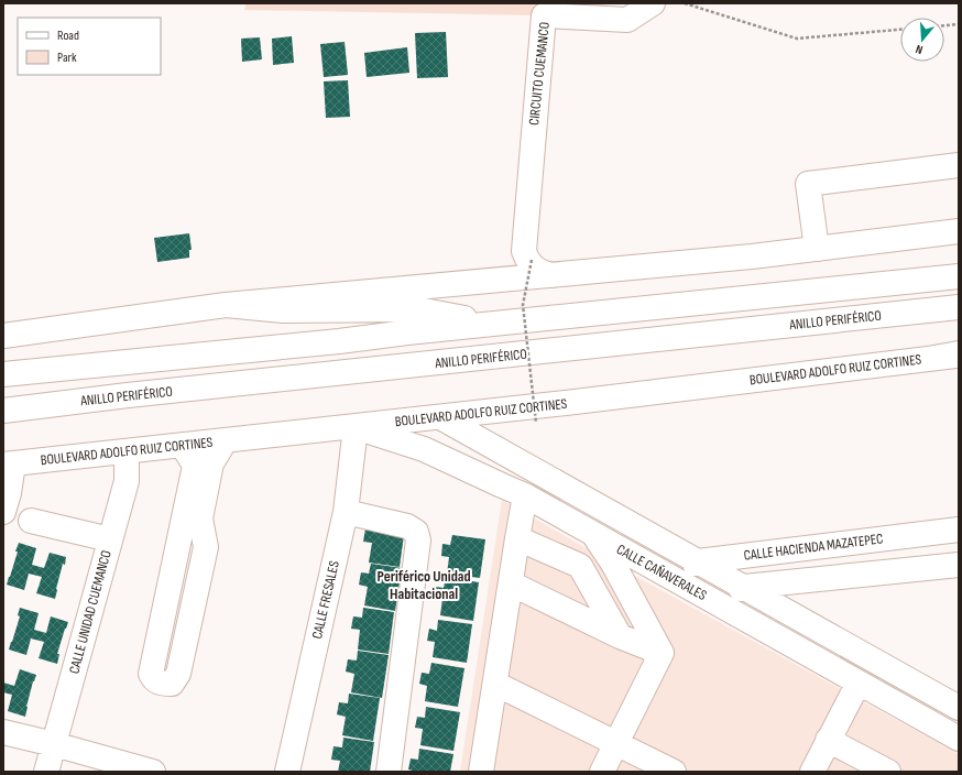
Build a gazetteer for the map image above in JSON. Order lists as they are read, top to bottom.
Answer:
{
  "streets": {
    "main road": [
      "CIRCUITO CUEMANCO",
      "ANILLO PERIFÉRICO",
      "BOULEVARD ADOLFO RUIZ CORTINES",
      "CALLE HACIENDA MAZATEPEC",
      "CALLE CAÑAVERALES",
      "CALLE FRESALES",
      "CALLE UNIDAD CUEMANCO"
    ]
  },
  "crossings": [
    ["BOULEVARD ADOLFO RUIZ CORTINES", "CALLE CAÑAVERALES"],
    ["BOULEVARD ADOLFO RUIZ CORTINES", "CALLE FRESALES"],
    ["BOULEVARD ADOLFO RUIZ CORTINES", "CALLE UNIDAD CUEMANCO"],
    ["CALLE HACIENDA MAZATEPEC", "CALLE CAÑAVERALES"],
    ["CALLE CAÑAVERALES", "CALLE FRESALES"]
  ],
  "districts": ["Periférico Unidad Habitacional"],
  "legend": ["Road", "Park"],
  "north": "bottom"
}
